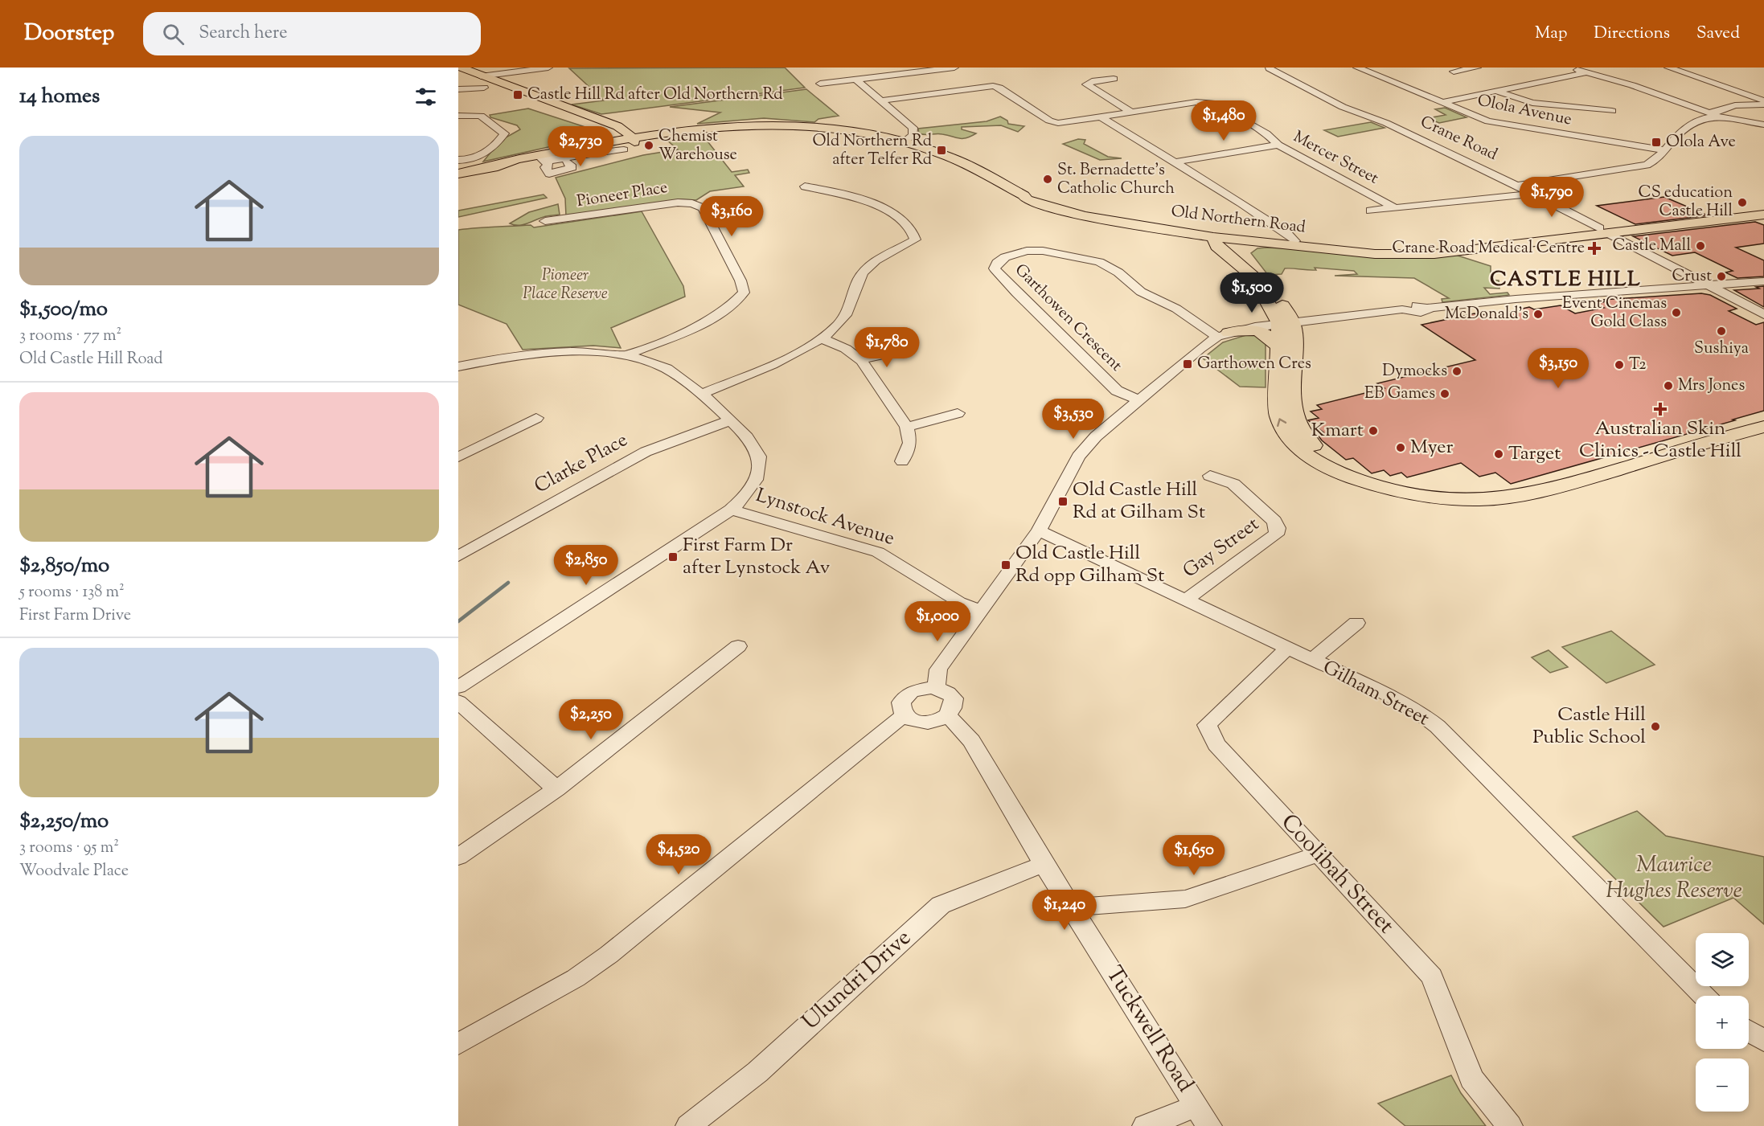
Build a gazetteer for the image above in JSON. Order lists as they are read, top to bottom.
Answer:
{
  "streets": {
    "main road": ["Old Northern Road"],
    "street": [
      "Olola Avenue",
      "Crane Road",
      "Mercer Street",
      "Pioneer Place",
      "Garthowen Crescent",
      "Clarke Place",
      "Lynstock Avenue",
      "Gay Street",
      "Gilham Street",
      "Coolibah Street",
      "Ulundri Drive",
      "Tuckwell Road"
    ]
  },
  "crossings": [
    ["Crane Road", "Mercer Street"],
    ["Gay Street", "Gilham Street"],
    ["Gilham Street", "Coolibah Street"],
    ["Ulundri Drive", "Tuckwell Road"]
  ],
  "districts": ["CASTLE HILL"],
  "parks": ["Pioneer Place Reserve", "Maurice Hughes Reserve"],
  "places": {
    "transit": [
      "Castle Hill Rd after Old Northern Rd",
      "Olola Ave",
      "Old Northern Rd after Telfer Rd",
      "Garthowen Cres",
      "Old Castle Hill Rd at Gilham St",
      "First Farm Dr after Lynstock Av",
      "Old Castle Hill Rd opp Gilham St"
    ],
    "other": [
      "Chemist Warehouse",
      "St. Bernadette's Catholic Church",
      "CS education Castle Hill",
      "Castle Mall",
      "Crust",
      "Event Cinemas Gold Class",
      "McDonald's",
      "Sushiya",
      "T2",
      "Dymocks",
      "Mrs Jones",
      "EB Games",
      "Kmart",
      "Myer",
      "Target",
      "Castle Hill Public School"
    ],
    "health": ["Crane Road Medical Centre", "Australian Skin Clinics - Castle Hill"]
  },
  "page": {
    "header": "Doorstep",
    "search": "Search here",
    "nav": ["Map", "Directions", "Saved"],
    "heading": "14 homes",
    "price": [
      "$1,480",
      "$2,730",
      "$1,790",
      "$3,160",
      "$1,500",
      "$1,780",
      "$3,150",
      "$3,530",
      "$2,850",
      "$1,000",
      "$2,250",
      "$4,520",
      "$1,650",
      "$1,240"
    ],
    "list": [
      {
        "name": "$1,500/mo",
        "note": "3 rooms · 77 m² · Old Castle Hill Road"
      },
      {
        "name": "$2,850/mo",
        "note": "5 rooms · 138 m² · First Farm Drive"
      },
      {
        "name": "$2,250/mo",
        "note": "3 rooms · 95 m² · Woodvale Place"
      }
    ],
    "map_buttons": ["+", "−"]
  }
}
